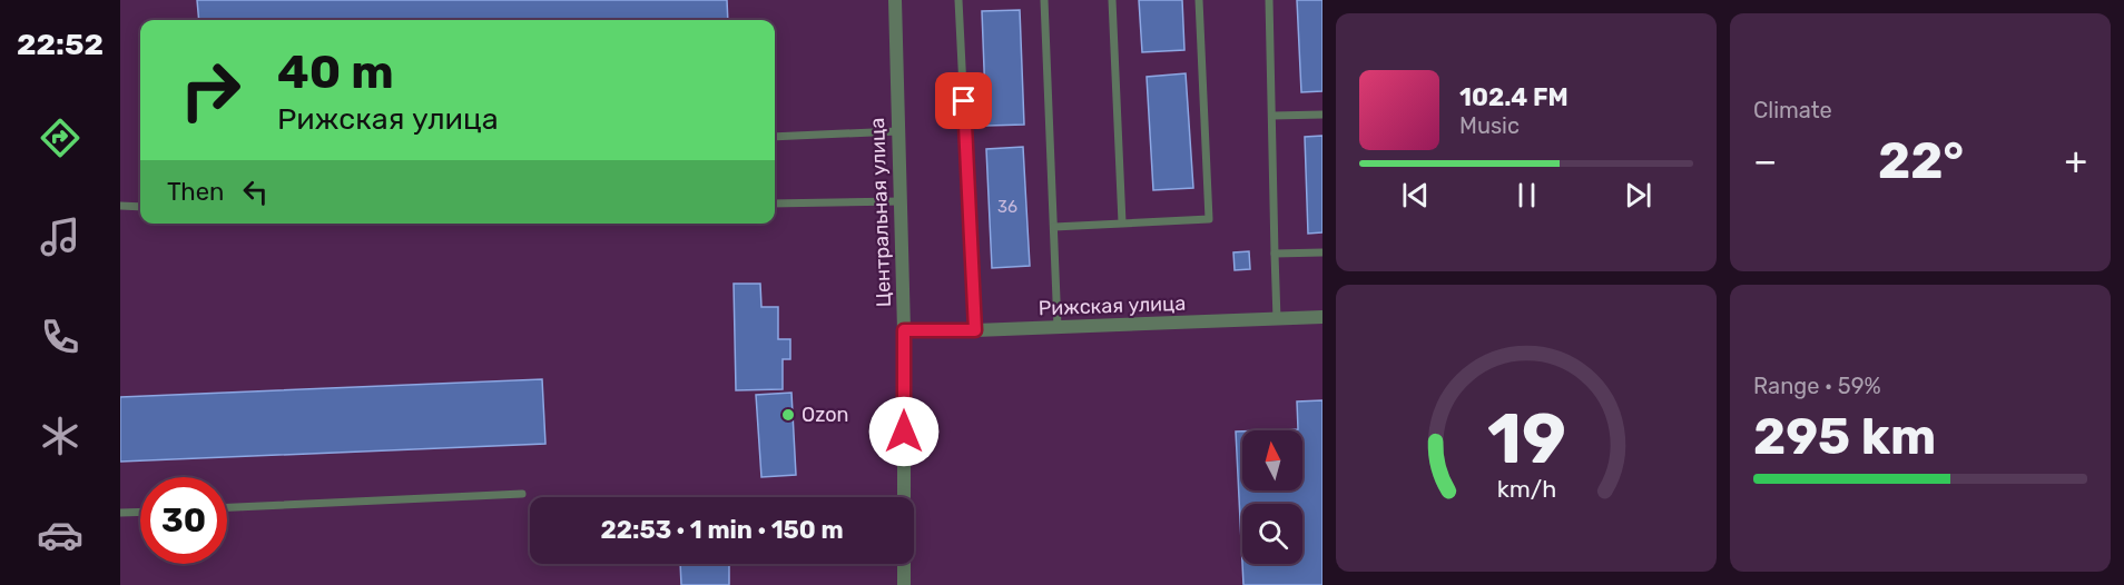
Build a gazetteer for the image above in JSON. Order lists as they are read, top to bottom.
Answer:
{
  "streets": {
    "street": ["Центральная улица", "Рижская улица"]
  },
  "crossings": [
    ["Центральная улица", "Рижская улица"]
  ],
  "places": ["Ozon"],
  "house_numbers": ["36"],
  "north": "top",
  "page": {
    "tabs": "22:52",
    "tile": [
      "Climate",
      ["Range · 59%", "295 km"]
    ],
    "turn": ["40 m", "Рижская улица"],
    "song": ["102.4 FM", "Music"],
    "heat": ["−", "22°", "+"],
    "then": "Then",
    "limit": "30",
    "trip": "22:53 · 1 min · 150 m",
    "gauge": ["19", "km/h"]
  }
}
